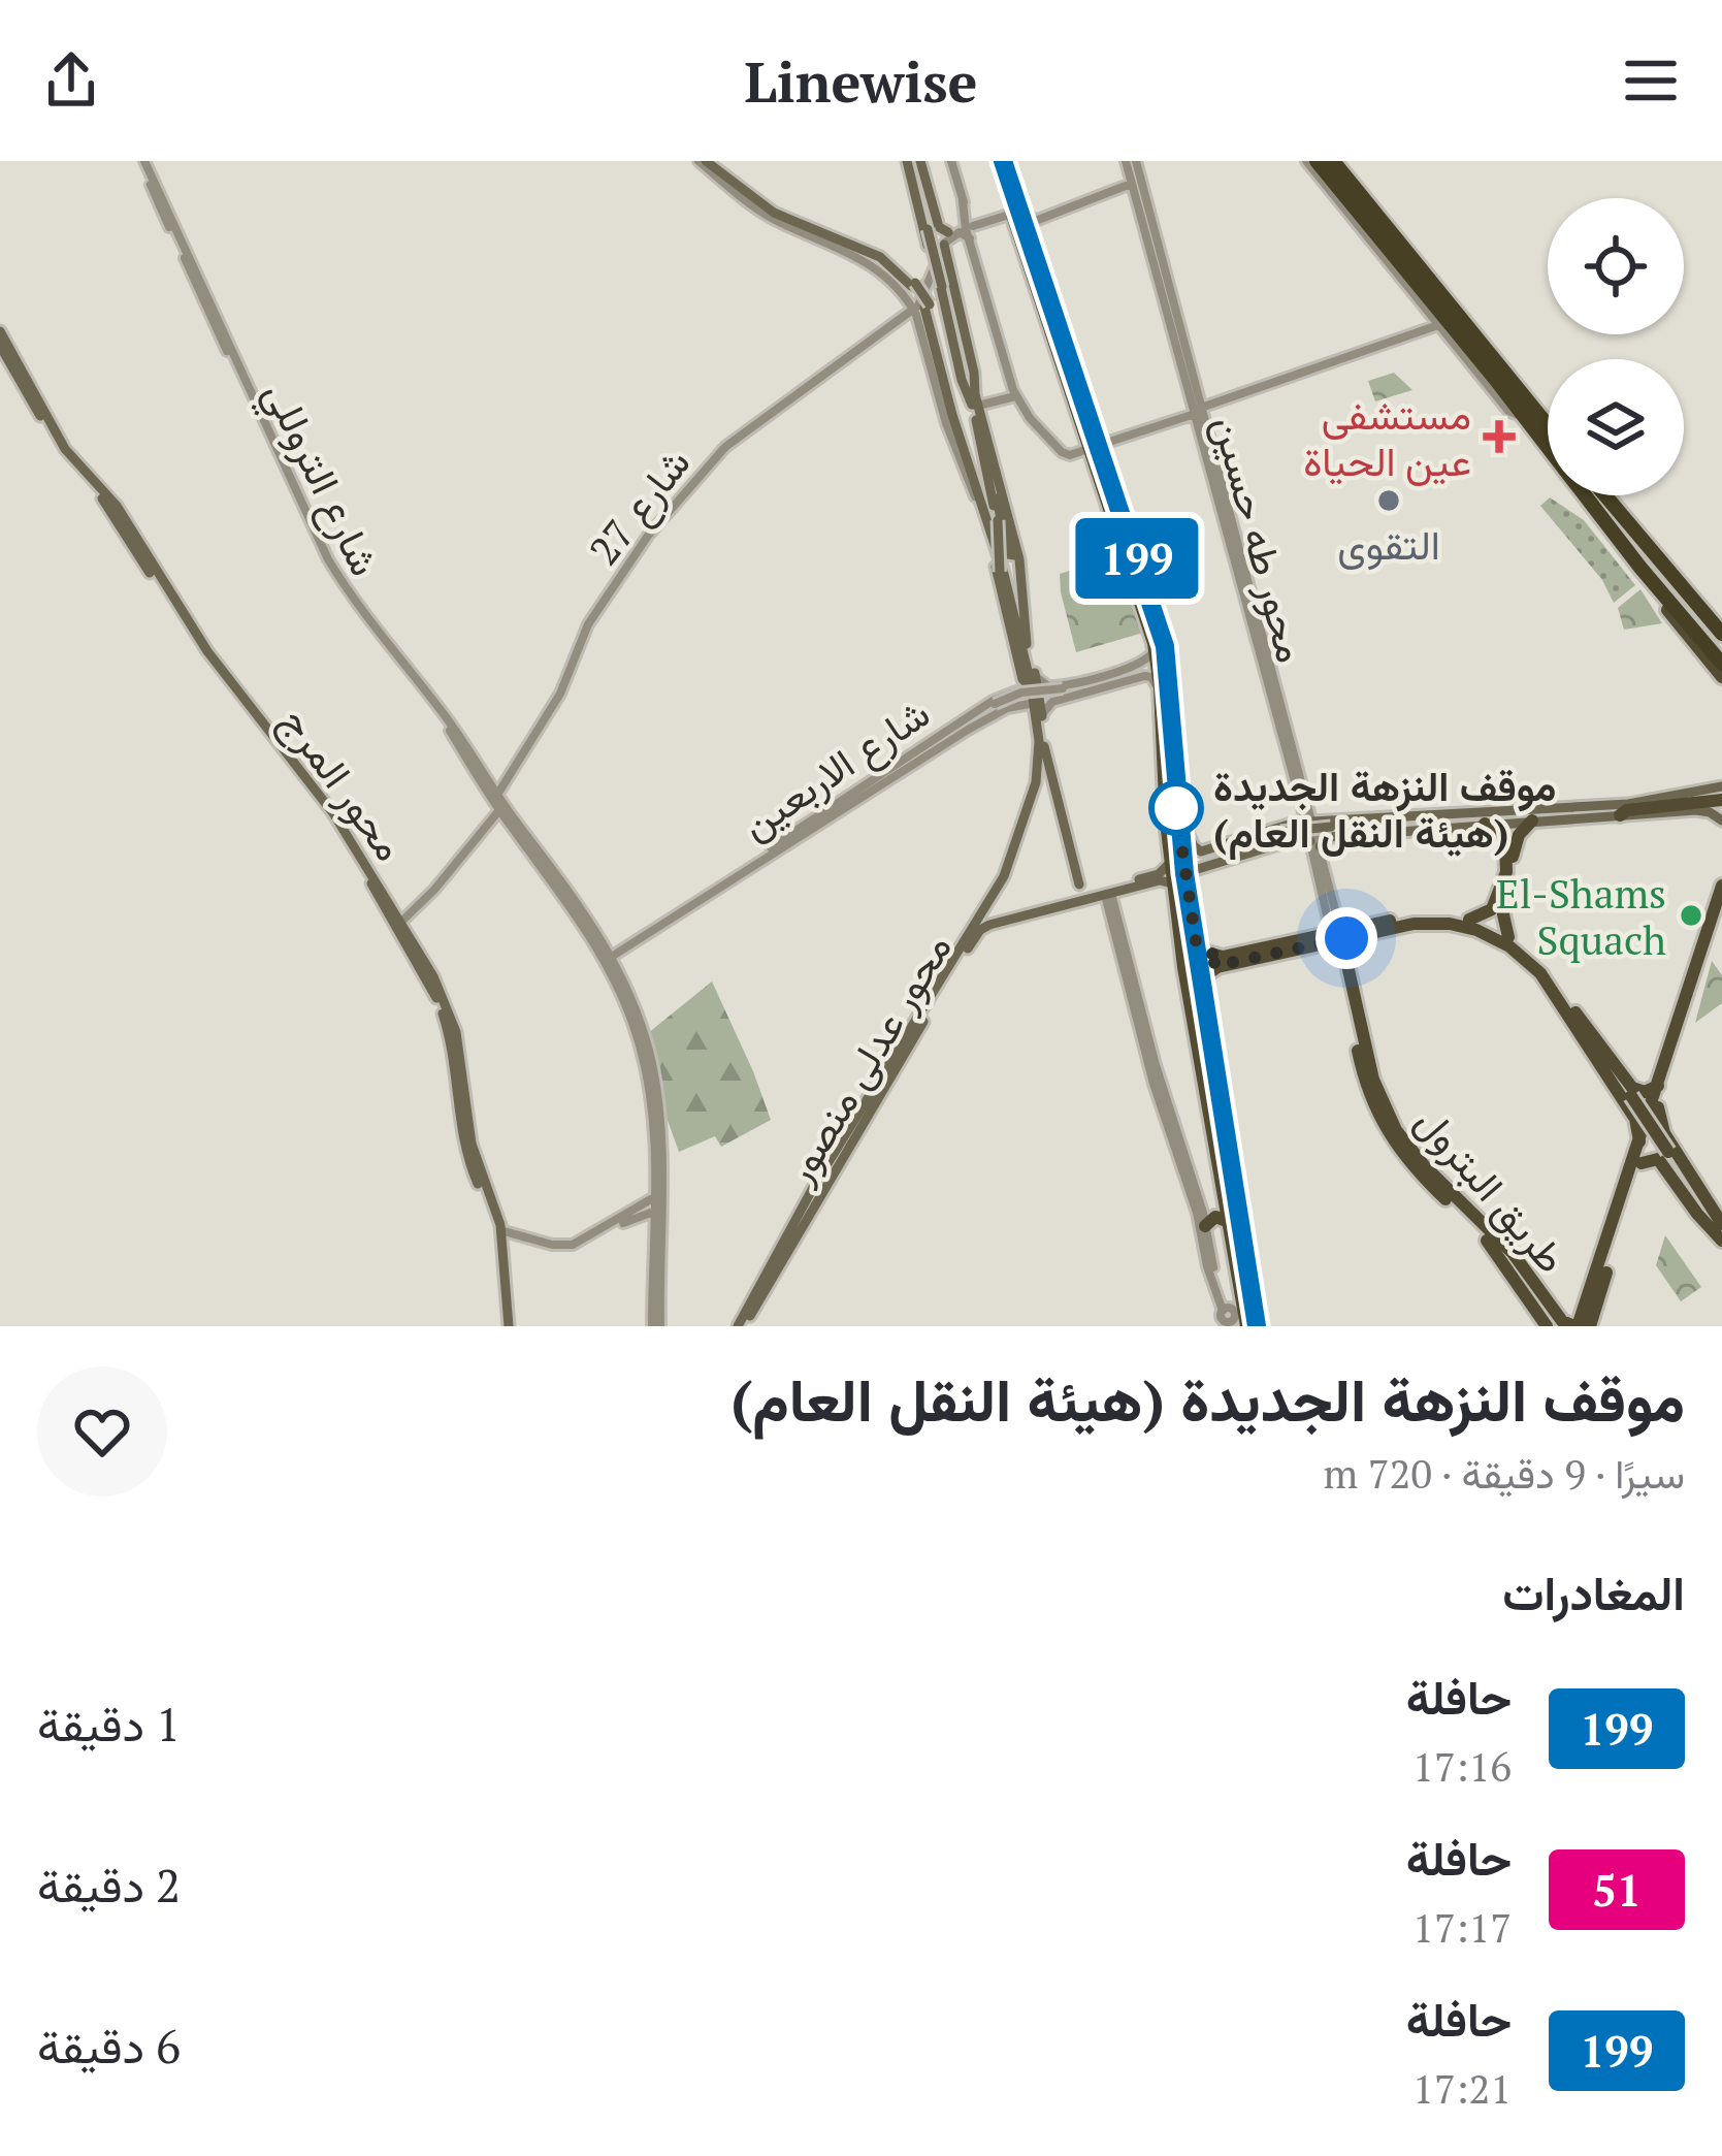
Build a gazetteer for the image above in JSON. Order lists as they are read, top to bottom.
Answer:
{
  "streets": {
    "main road": ["محور المرج", "محور عدلى منصور", "طريق البترول"],
    "street": [
      "شارع التروللي",
      "شارع 27",
      "محور طه حسين",
      "شارع الاربعين"
    ]
  },
  "crossings": [
    ["شارع التروللي", "شارع 27"],
    ["محور طه حسين", "محور عدلى منصور"],
    ["محور طه حسين", "طريق البترول"]
  ],
  "places": {
    "health": ["مستشفى عين الحياة"],
    "other": ["التقوى", "موقف النزهة الجديدة (هيئة النقل العام)", "El-Shams Squach"]
  },
  "lines": ["bus line 199"],
  "page": {
    "header": "Linewise",
    "on_map": "199",
    "heading": [
      ["موقف النزهة الجديدة (هيئة النقل العام)", "سيرًا · 9 دقيقة · 720 m"],
      "المغادرات"
    ],
    "list": [
      {
        "mark": "199",
        "name": "حافلة",
        "note": "17:16",
        "value": "1 دقيقة"
      },
      {
        "mark": "51",
        "name": "حافلة",
        "note": "17:17",
        "value": "2 دقيقة"
      },
      {
        "mark": "199",
        "name": "حافلة",
        "note": "17:21",
        "value": "6 دقيقة"
      }
    ]
  }
}
